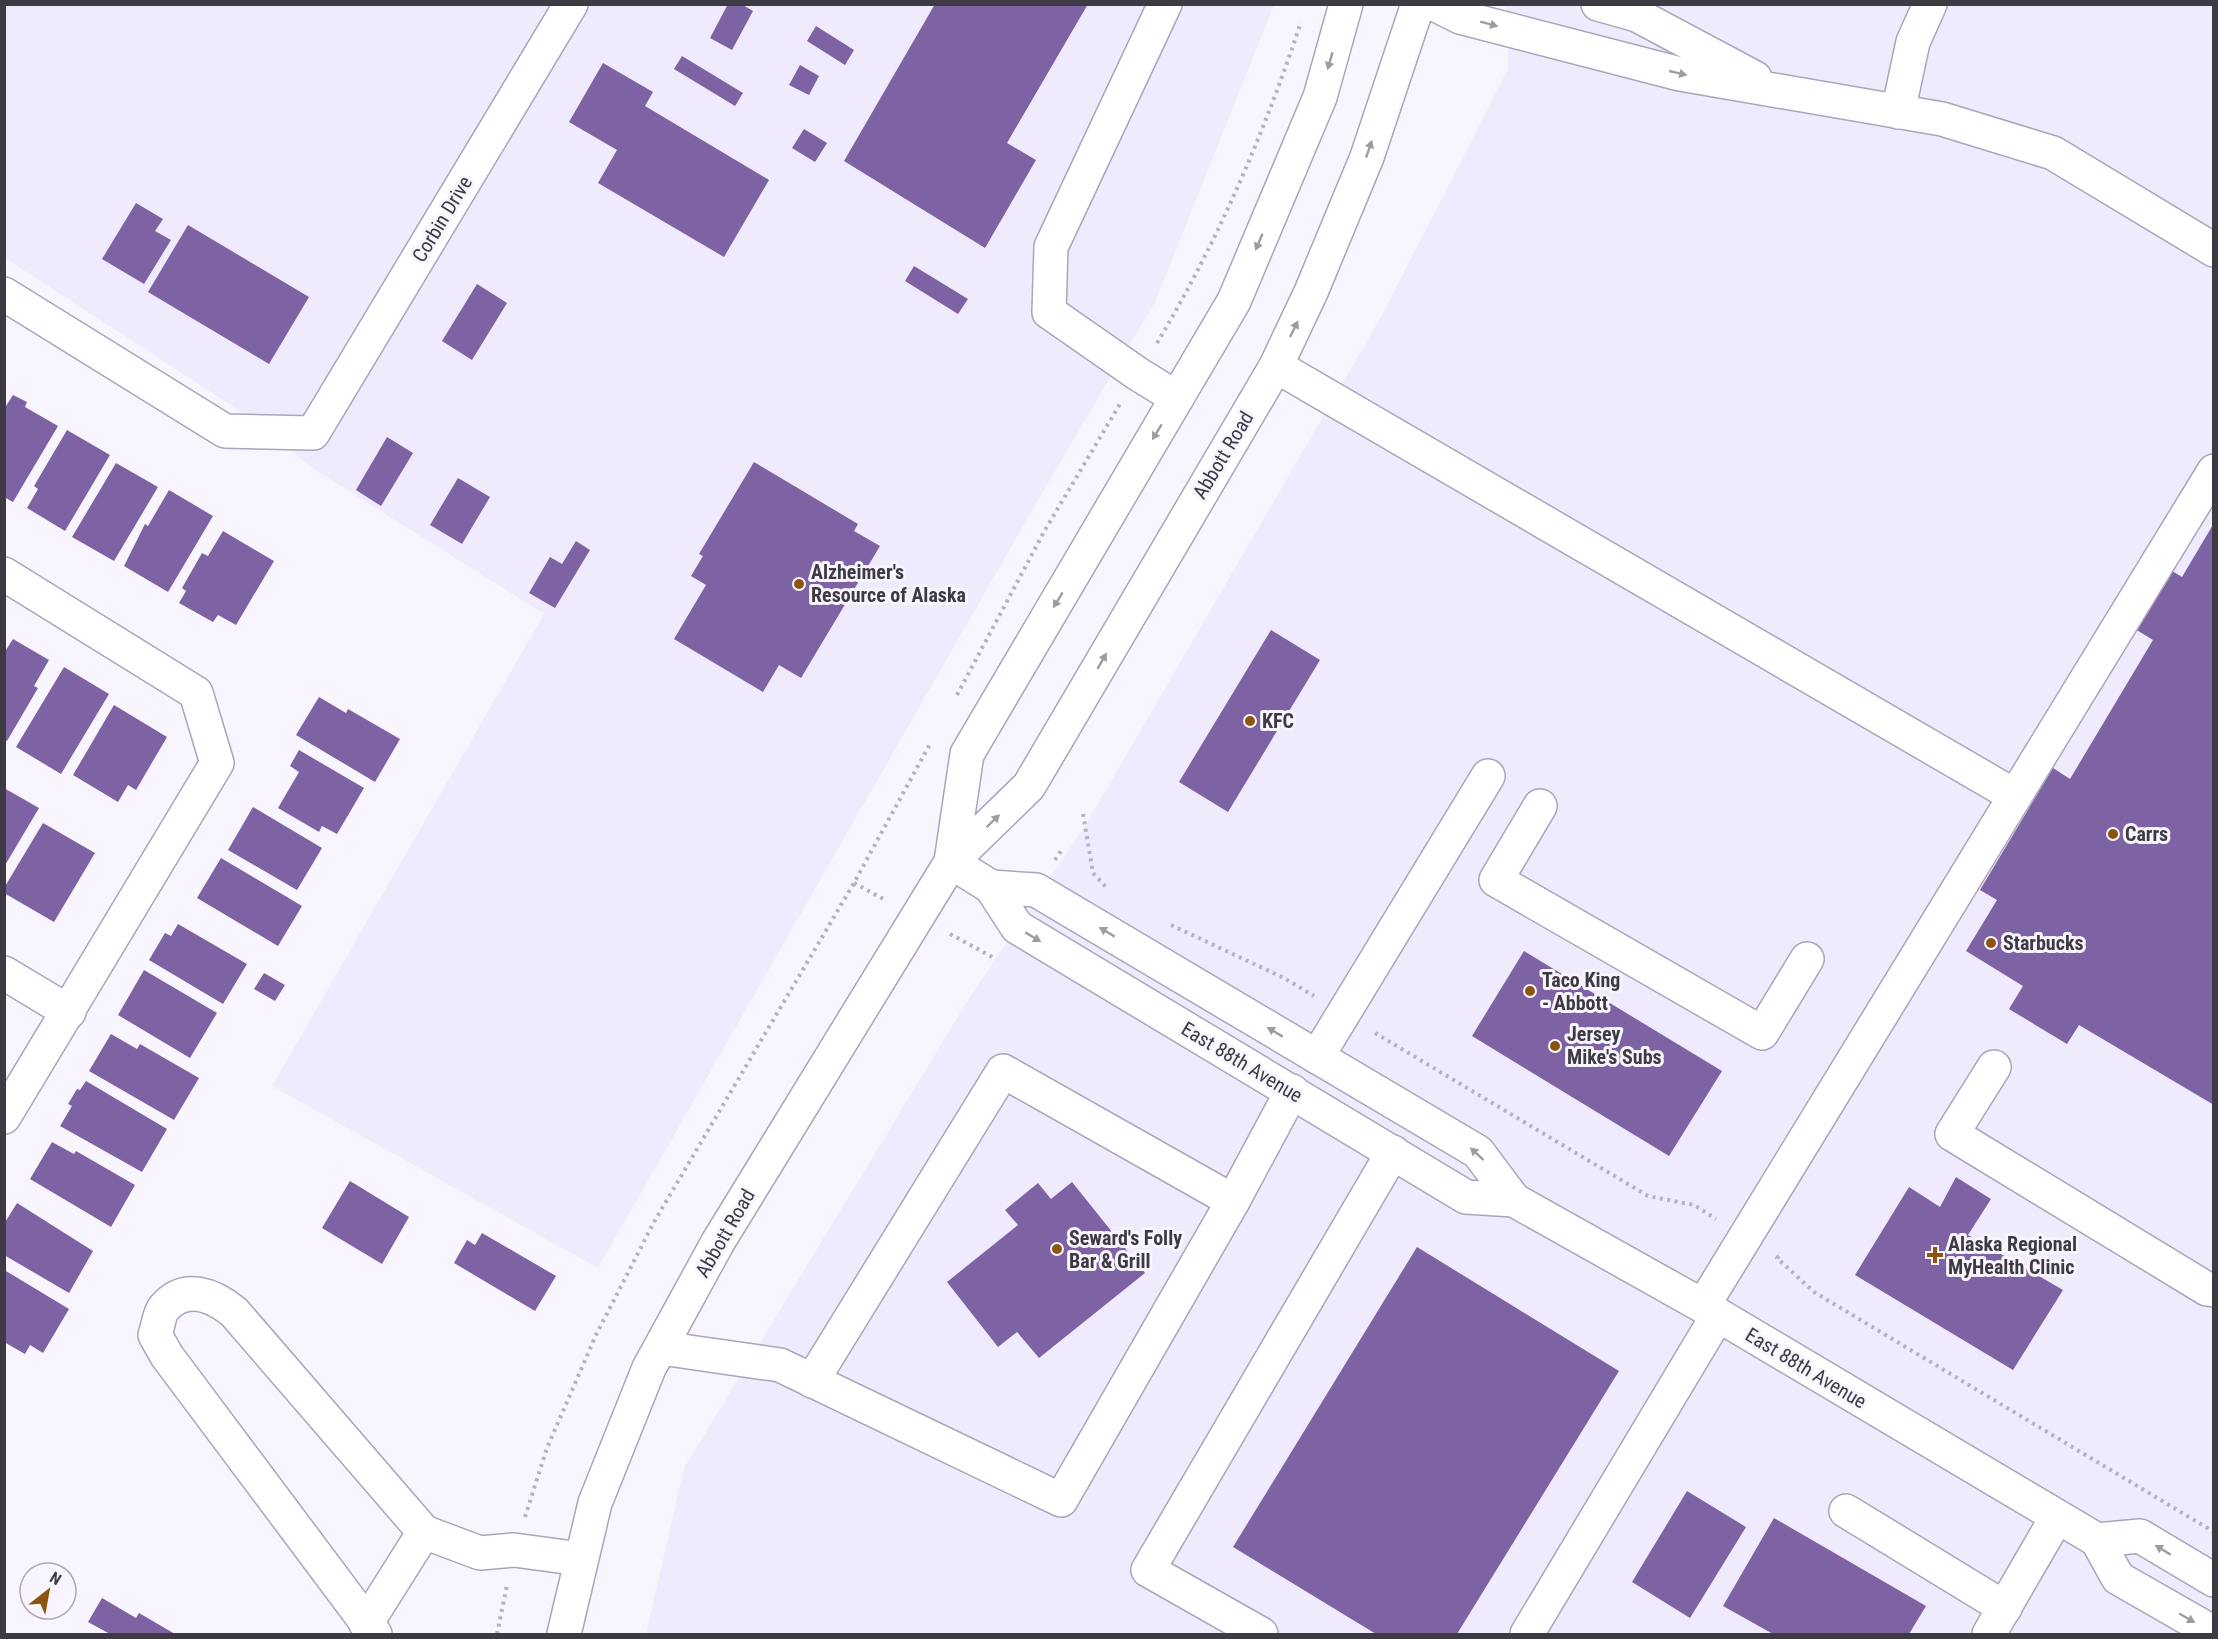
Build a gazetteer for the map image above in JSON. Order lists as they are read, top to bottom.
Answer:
{
  "streets": {
    "street": ["Corbin Drive", "Abbott Road", "East 88th Avenue"]
  },
  "crossings": [
    ["Abbott Road", "East 88th Avenue"]
  ],
  "places": {
    "other": [
      "Alzheimer's Resource of Alaska",
      "KFC",
      "Carrs",
      "Starbucks",
      "Taco King - Abbott",
      "Jersey Mike's Subs",
      "Seward's Folly Bar & Grill"
    ],
    "health": ["Alaska Regional MyHealth Clinic"]
  },
  "north": "top right"
}
